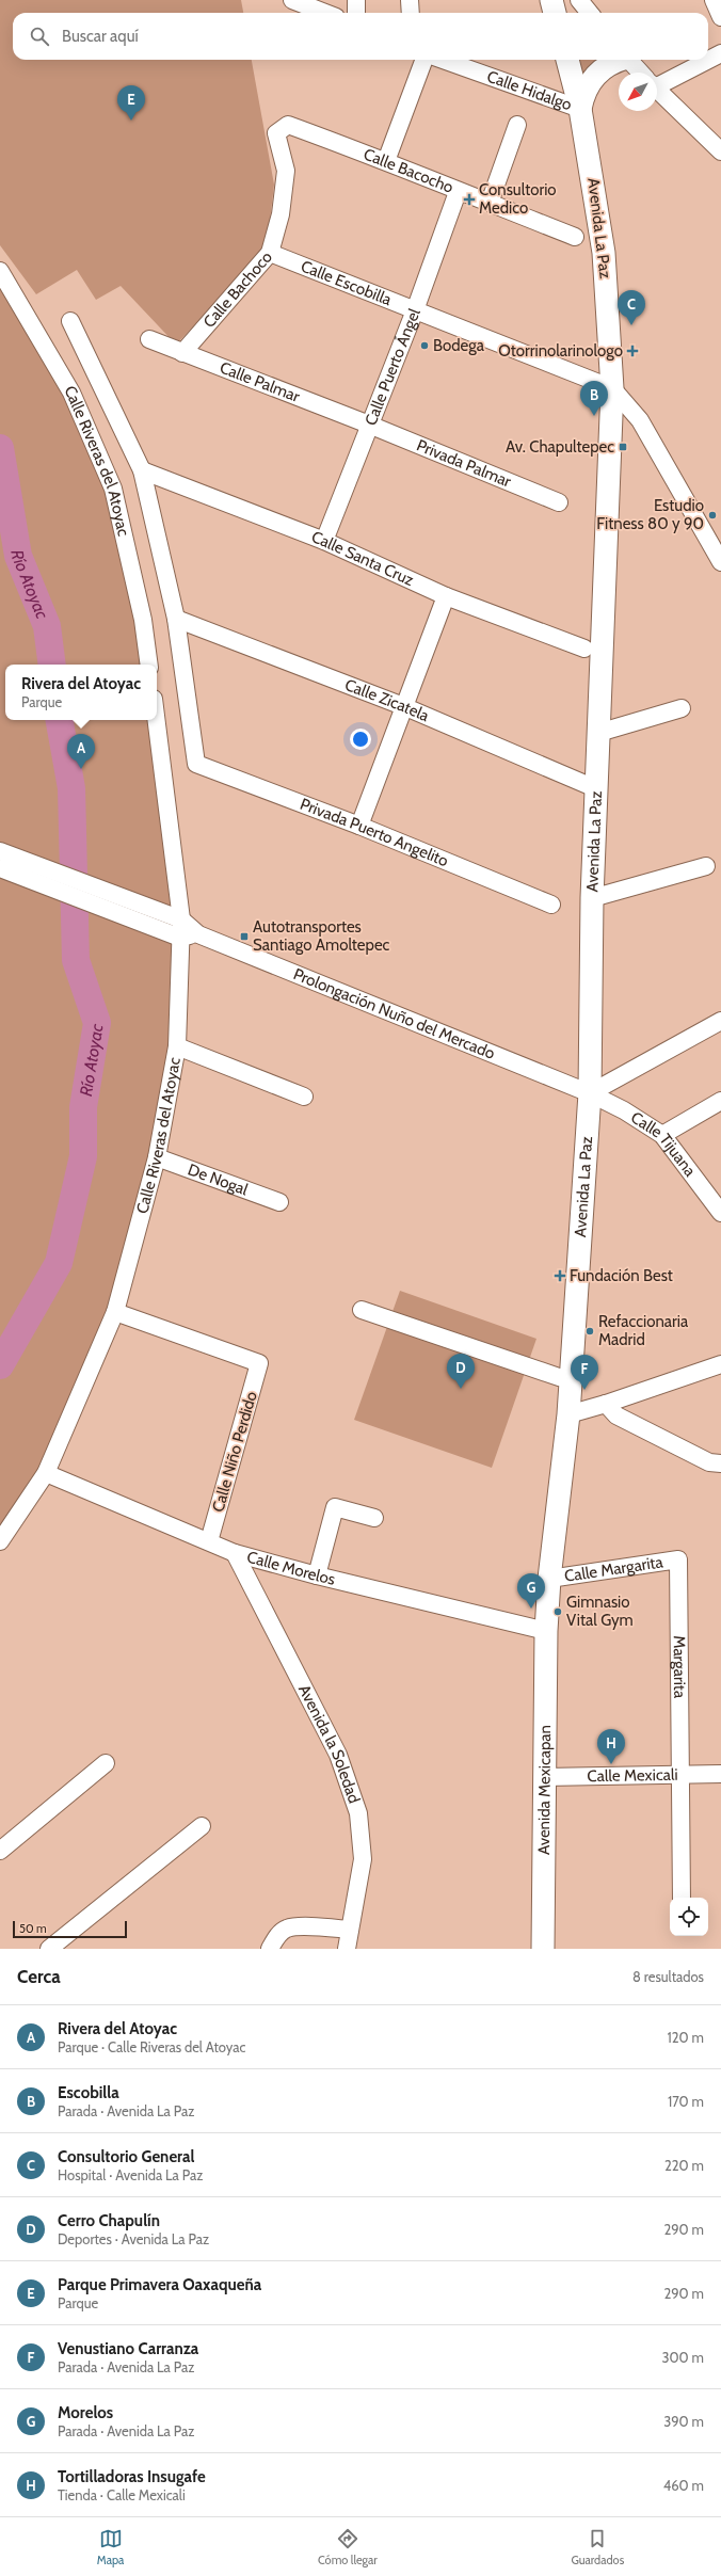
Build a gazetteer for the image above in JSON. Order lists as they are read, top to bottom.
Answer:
{
  "streets": {
    "main road": ["Avenida La Paz", "Avenida Mexicapan"],
    "street": [
      "Calle Hidalgo",
      "Calle Bacocho",
      "Calle Escobilla",
      "Calle Bachoco",
      "Calle Puerto Ángel",
      "Calle Palmar",
      "Calle Riveras del Atoyac",
      "Privada Palmar",
      "Calle Santa Cruz",
      "Calle Zicatela",
      "Privada Puerto Angelito",
      "Prolongación Nuño del Mercado",
      "Calle Tijuana",
      "De Nogal",
      "Calle Niño Perdido",
      "Calle Morelos",
      "Calle Margarita",
      "Margarita",
      "Avenida la Soledad",
      "Calle Mexicali"
    ]
  },
  "crossings": [
    ["Calle Hidalgo", "Avenida La Paz"],
    ["Calle Bacocho", "Calle Bachoco"],
    ["Calle Bacocho", "Calle Puerto Ángel"],
    ["Avenida La Paz", "Calle Escobilla"],
    ["Avenida La Paz", "Calle Zicatela"],
    ["Avenida La Paz", "Prolongación Nuño del Mercado"],
    ["Avenida La Paz", "Calle Tijuana"],
    ["Avenida La Paz", "Calle Morelos"],
    ["Avenida La Paz", "Calle Margarita"],
    ["Avenida La Paz", "Avenida Mexicapan"],
    ["Calle Escobilla", "Calle Bachoco"],
    ["Calle Escobilla", "Calle Puerto Ángel"],
    ["Calle Bachoco", "Calle Palmar"],
    ["Calle Puerto Ángel", "Calle Palmar"],
    ["Calle Puerto Ángel", "Privada Palmar"],
    ["Calle Puerto Ángel", "Calle Santa Cruz"],
    ["Calle Palmar", "Privada Palmar"],
    ["Calle Riveras del Atoyac", "Prolongación Nuño del Mercado"],
    ["Calle Riveras del Atoyac", "De Nogal"],
    ["Calle Riveras del Atoyac", "Calle Niño Perdido"],
    ["Calle Riveras del Atoyac", "Calle Morelos"],
    ["Calle Zicatela", "Privada Puerto Angelito"],
    ["Prolongación Nuño del Mercado", "Calle Tijuana"],
    ["Calle Niño Perdido", "Calle Morelos"],
    ["Calle Morelos", "Avenida la Soledad"],
    ["Calle Morelos", "Avenida Mexicapan"],
    ["Calle Margarita", "Margarita"],
    ["Margarita", "Calle Mexicali"],
    ["Calle Mexicali", "Avenida Mexicapan"]
  ],
  "water": ["Río Atoyac"],
  "places": {
    "health": ["Consultorio Medico", "Otorrinolarinologo", "Fundación Best"],
    "other": [
      "Bodega",
      "Estudio Fitness 80 y 90",
      "Refaccionaria Madrid",
      "Gimnasio Vital Gym"
    ],
    "transit": ["Av. Chapultepec", "Autotransportes Santiago Amoltepec"]
  },
  "scale_bar": "50 m",
  "north": "bottom left",
  "page": {
    "search": "Buscar aquí",
    "pins": [
      "E",
      "C",
      "B",
      "A",
      "D",
      "F",
      "G",
      "H"
    ],
    "popup": ["Rivera del Atoyac", "Parque"],
    "scale": "50 m",
    "heading": ["Cerca", "8 resultados"],
    "list": [
      {
        "mark": "A",
        "name": "Rivera del Atoyac",
        "note": "Parque · Calle Riveras del Atoyac",
        "value": "120 m"
      },
      {
        "mark": "B",
        "name": "Escobilla",
        "note": "Parada · Avenida La Paz",
        "value": "170 m"
      },
      {
        "mark": "C",
        "name": "Consultorio General",
        "note": "Hospital · Avenida La Paz",
        "value": "220 m"
      },
      {
        "mark": "D",
        "name": "Cerro Chapulín",
        "note": "Deportes · Avenida La Paz",
        "value": "290 m"
      },
      {
        "mark": "E",
        "name": "Parque Primavera Oaxaqueña",
        "note": "Parque",
        "value": "290 m"
      },
      {
        "mark": "F",
        "name": "Venustiano Carranza",
        "note": "Parada · Avenida La Paz",
        "value": "300 m"
      },
      {
        "mark": "G",
        "name": "Morelos",
        "note": "Parada · Avenida La Paz",
        "value": "390 m"
      },
      {
        "mark": "H",
        "name": "Tortilladoras Insugafe",
        "note": "Tienda · Calle Mexicali",
        "value": "460 m"
      }
    ],
    "nav": ["Mapa", "Cómo llegar", "Guardados"]
  }
}
